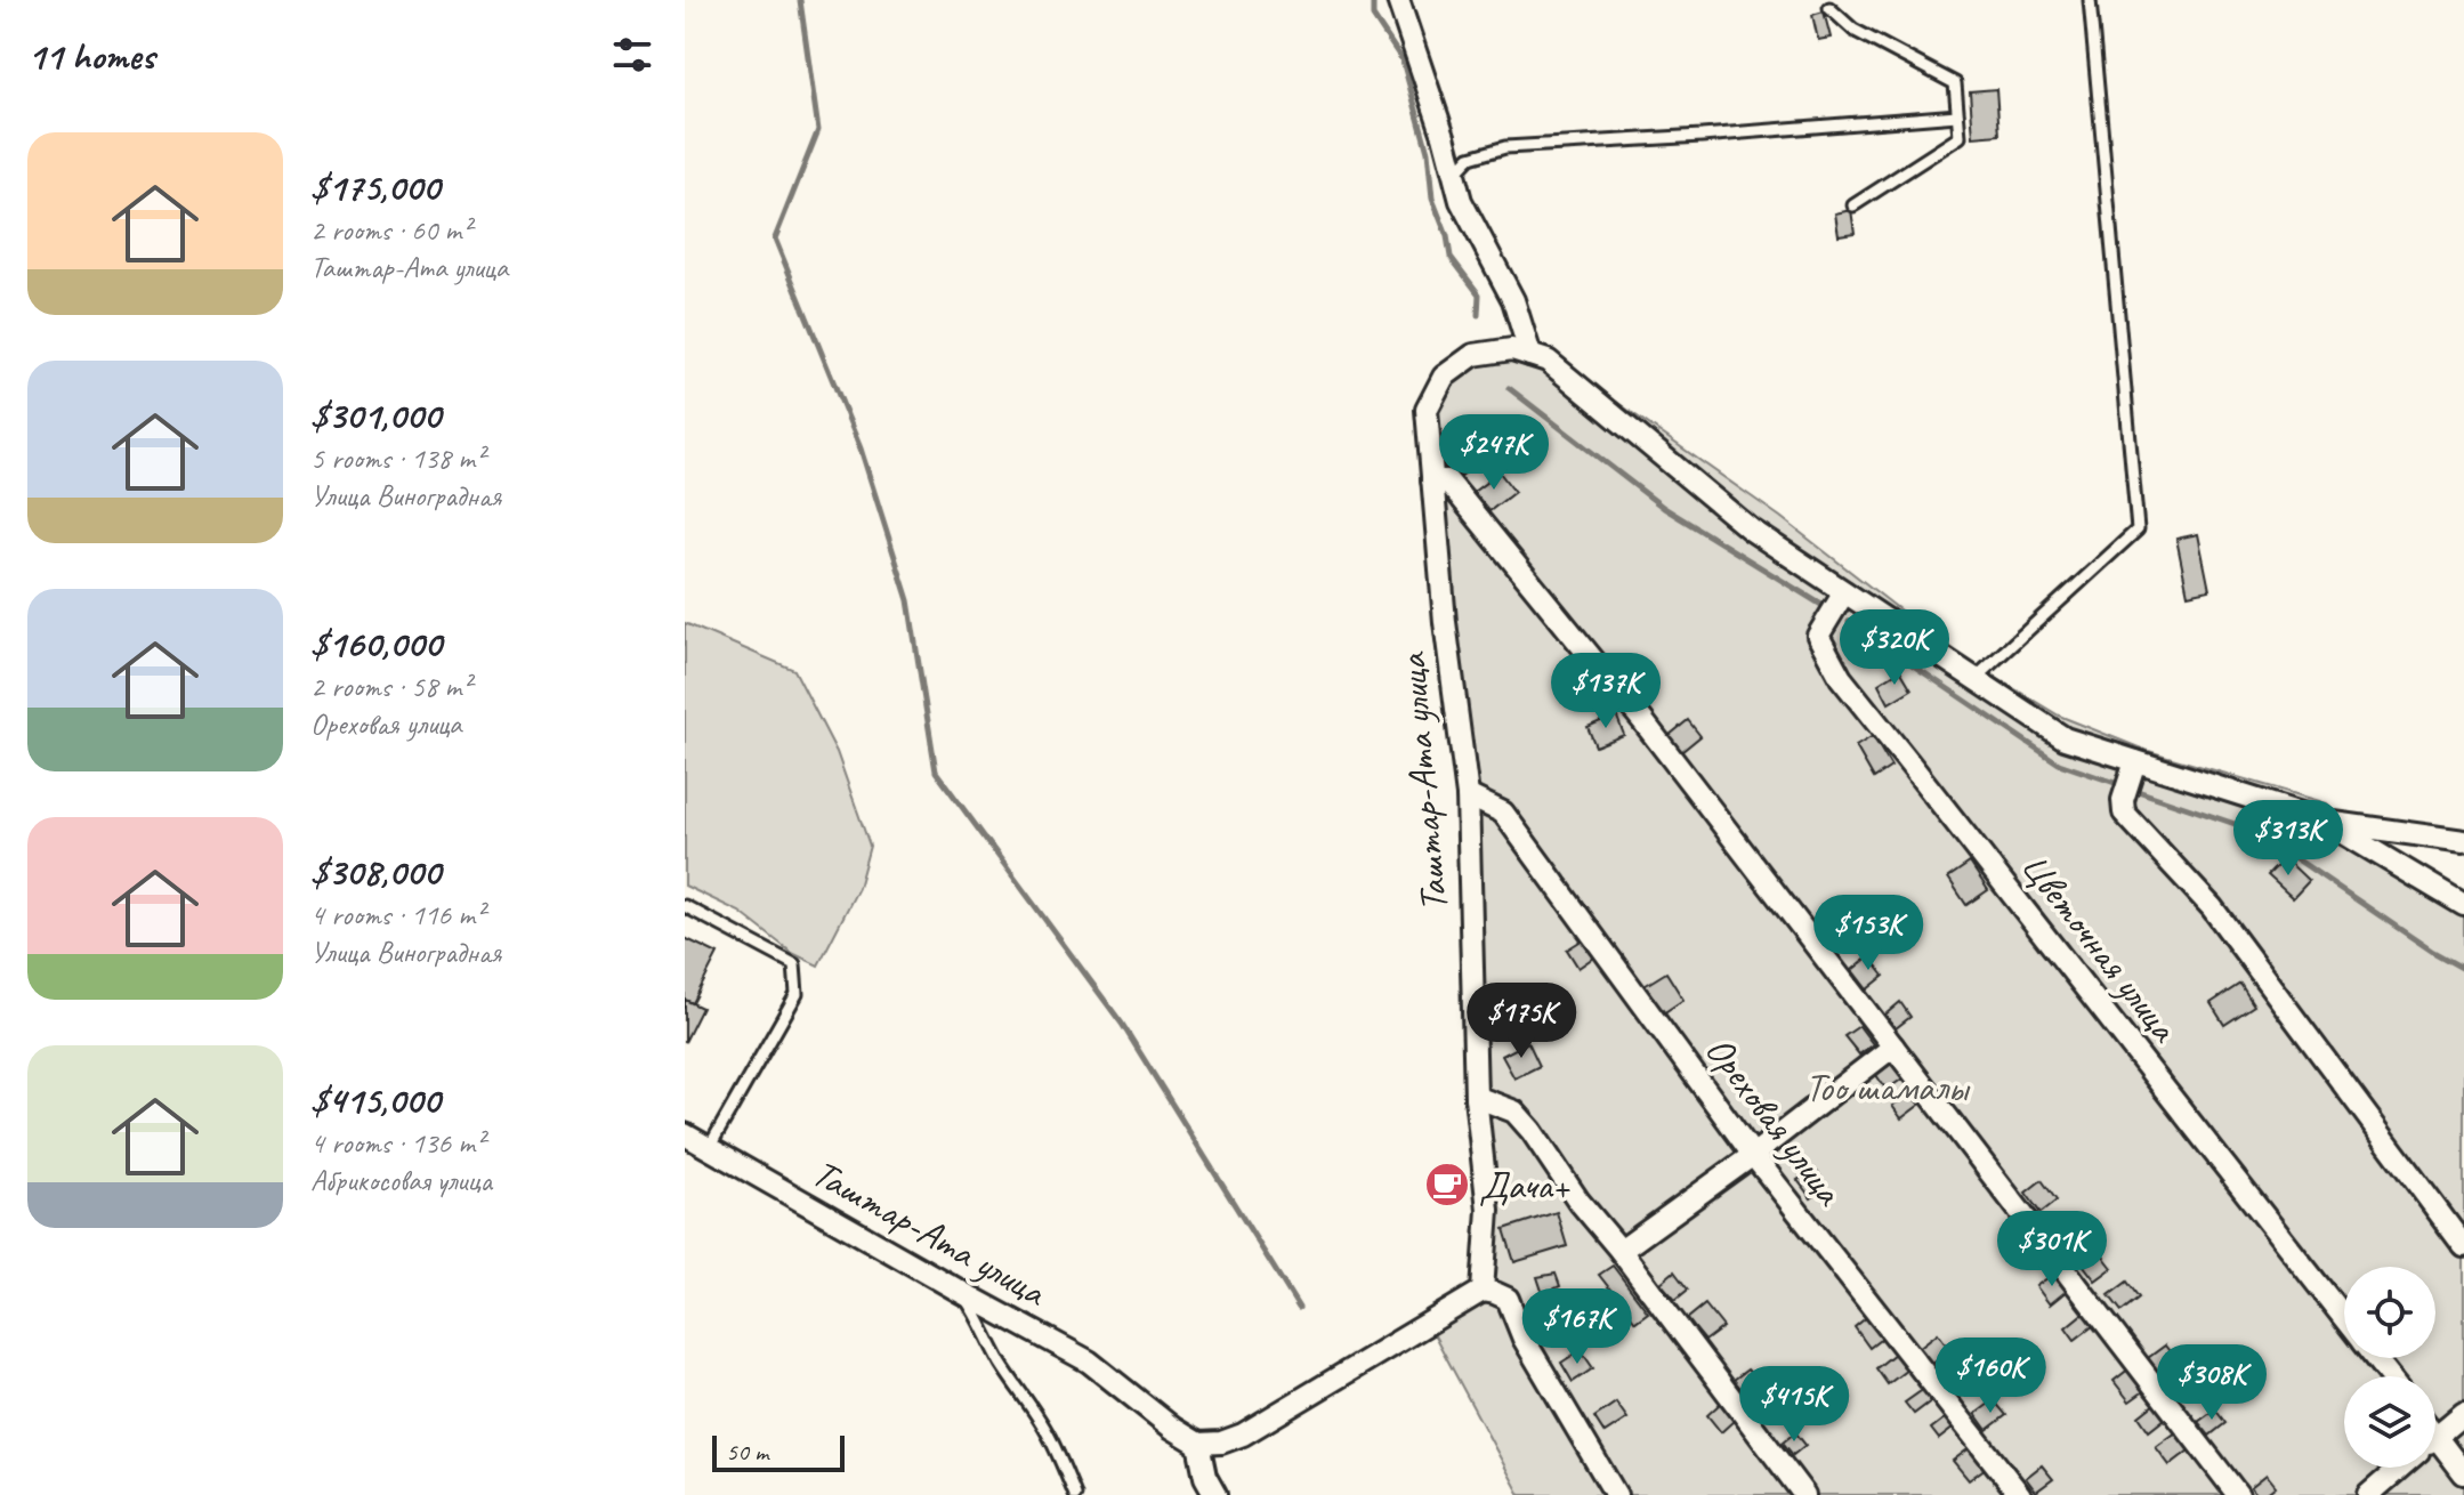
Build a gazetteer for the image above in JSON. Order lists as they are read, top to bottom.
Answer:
{
  "streets": {
    "street": ["Таштар-Ата улица", "Цветочная улица", "Ореховая улица"]
  },
  "crossings": [
    ["Таштар-Ата улица", "Цветочная улица"],
    ["Таштар-Ата улица", "Ореховая улица"]
  ],
  "parks": ["Тоо шамалы"],
  "places": {
    "cafe": ["Дача+"]
  },
  "scale_bar": "50 m",
  "page": {
    "heading": "11 homes",
    "list": [
      {
        "name": "$175,000",
        "note": "2 rooms · 60 m² · Таштар-Ата улица"
      },
      {
        "name": "$301,000",
        "note": "5 rooms · 138 m² · Улица Виноградная"
      },
      {
        "name": "$160,000",
        "note": "2 rooms · 58 m² · Ореховая улица"
      },
      {
        "name": "$308,000",
        "note": "4 rooms · 116 m² · Улица Виноградная"
      },
      {
        "name": "$415,000",
        "note": "4 rooms · 136 m² · Абрикосовая улица"
      }
    ],
    "price": [
      "$247K",
      "$320K",
      "$137K",
      "$313K",
      "$153K",
      "$175K",
      "$301K",
      "$167K",
      "$160K",
      "$308K",
      "$415K"
    ],
    "scale": "50 m"
  }
}
